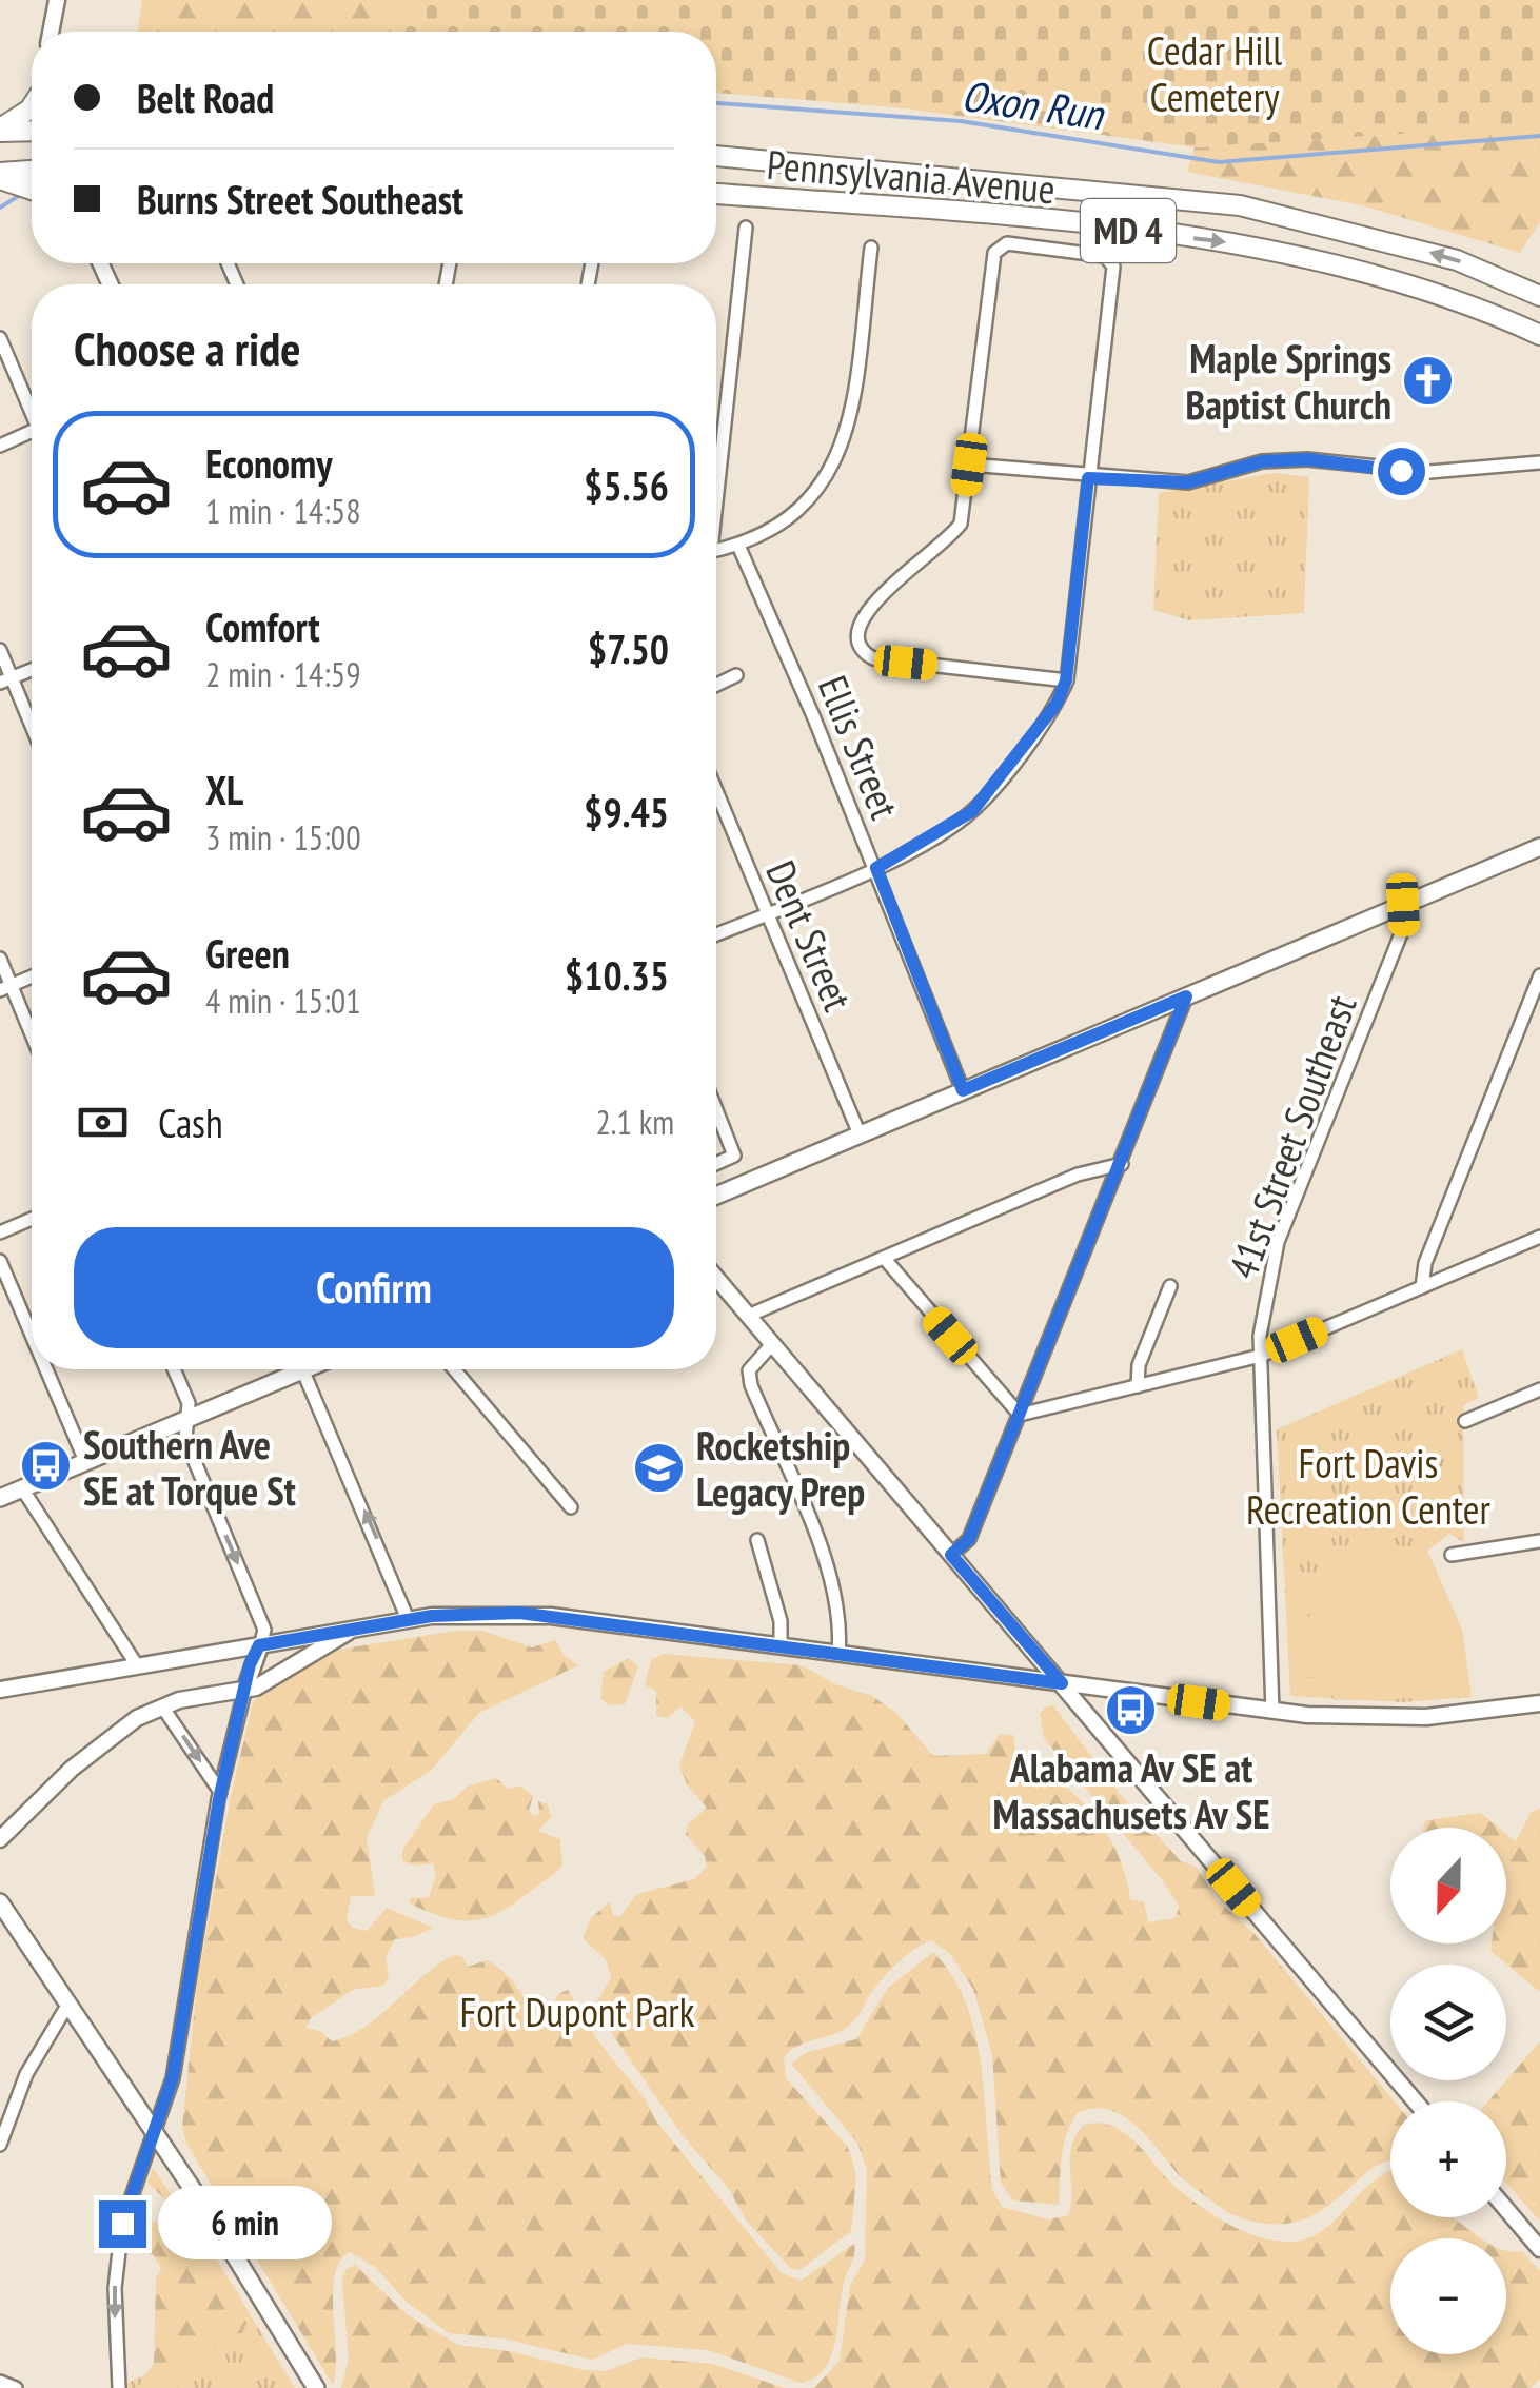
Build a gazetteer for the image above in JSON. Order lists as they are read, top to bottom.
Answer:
{
  "streets": {
    "highway": ["Pennsylvania Avenue", "MD 4"],
    "street": ["Ellis Street", "Dent Street", "41st Street Southeast"]
  },
  "water": ["Oxon Run"],
  "parks": ["Cedar Hill Cemetery", "Fort Davis Recreation Center", "Fort Dupont Park"],
  "places": {
    "church": ["Maple Springs Baptist Church"],
    "bus stop": ["Southern Ave SE at Torque St", "Alabama Av SE at Massachusets Av SE"],
    "school or university": ["Rocketship Legacy Prep"]
  },
  "north": "bottom",
  "page": {
    "banner": ["Belt Road", "Burns Street Southeast"],
    "heading": "Choose a ride",
    "list": [
      {
        "name": "Economy",
        "note": "1 min · 14:58",
        "value": "$5.56"
      },
      {
        "name": "Comfort",
        "note": "2 min · 14:59",
        "value": "$7.50"
      },
      {
        "name": "XL",
        "note": "3 min · 15:00",
        "value": "$9.45"
      },
      {
        "name": "Green",
        "note": "4 min · 15:01",
        "value": "$10.35"
      }
    ],
    "pay": ["Cash", "2.1 km"],
    "buttons": "Confirm",
    "map_buttons": ["+", "−"],
    "bubble": "6 min"
  }
}
